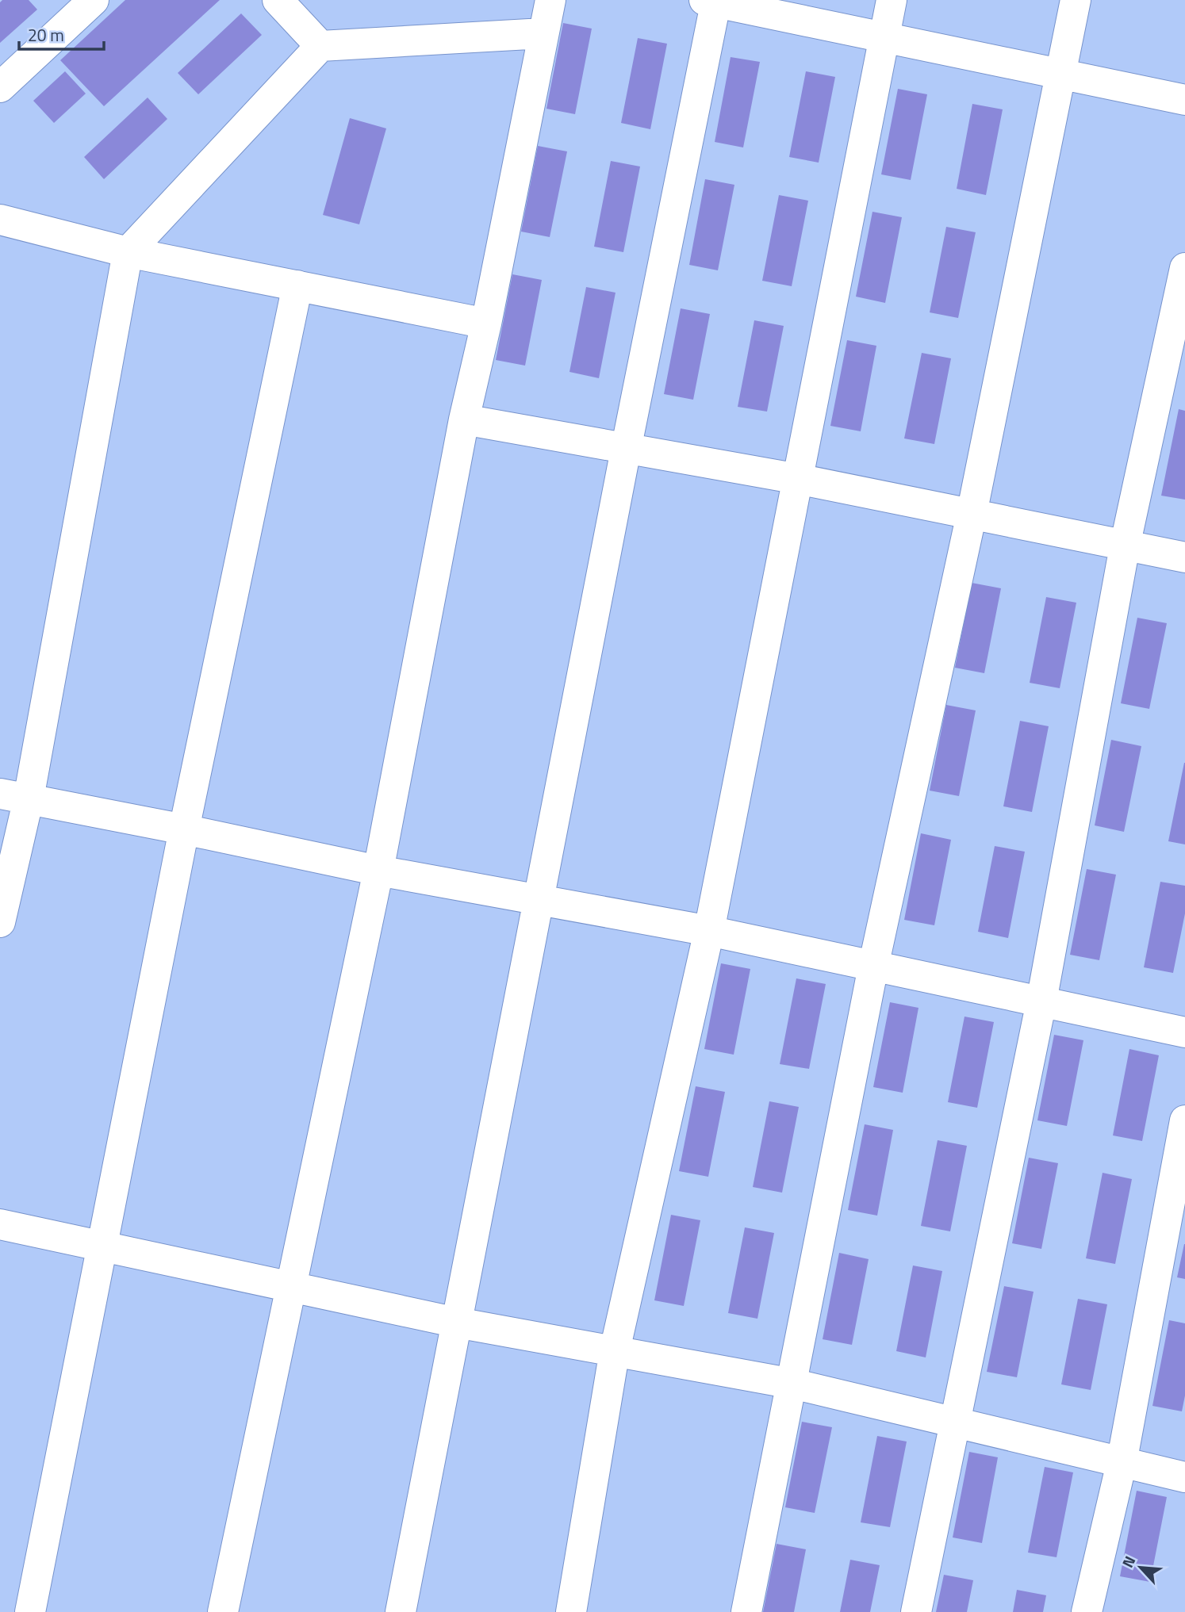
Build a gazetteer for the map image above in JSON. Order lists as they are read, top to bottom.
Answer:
{
  "scale_bar": "20 m",
  "north": "top left"
}
